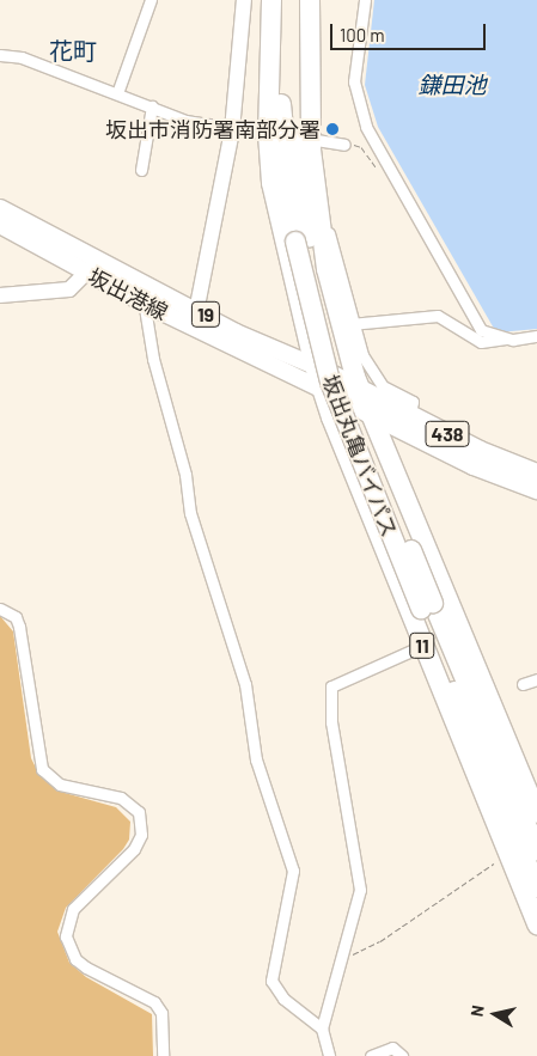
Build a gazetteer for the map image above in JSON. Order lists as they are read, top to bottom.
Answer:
{
  "streets": {
    "highway": ["438", "坂出丸亀バイパス", "11"],
    "main road": ["坂出港線", "19"]
  },
  "crossings": [
    ["坂出港線", "438"],
    ["坂出港線", "11"],
    ["438", "11"]
  ],
  "districts": ["花町"],
  "water": ["鎌田池"],
  "places": ["坂出市消防署南部分署"],
  "scale_bar": "100 m",
  "north": "left"
}
